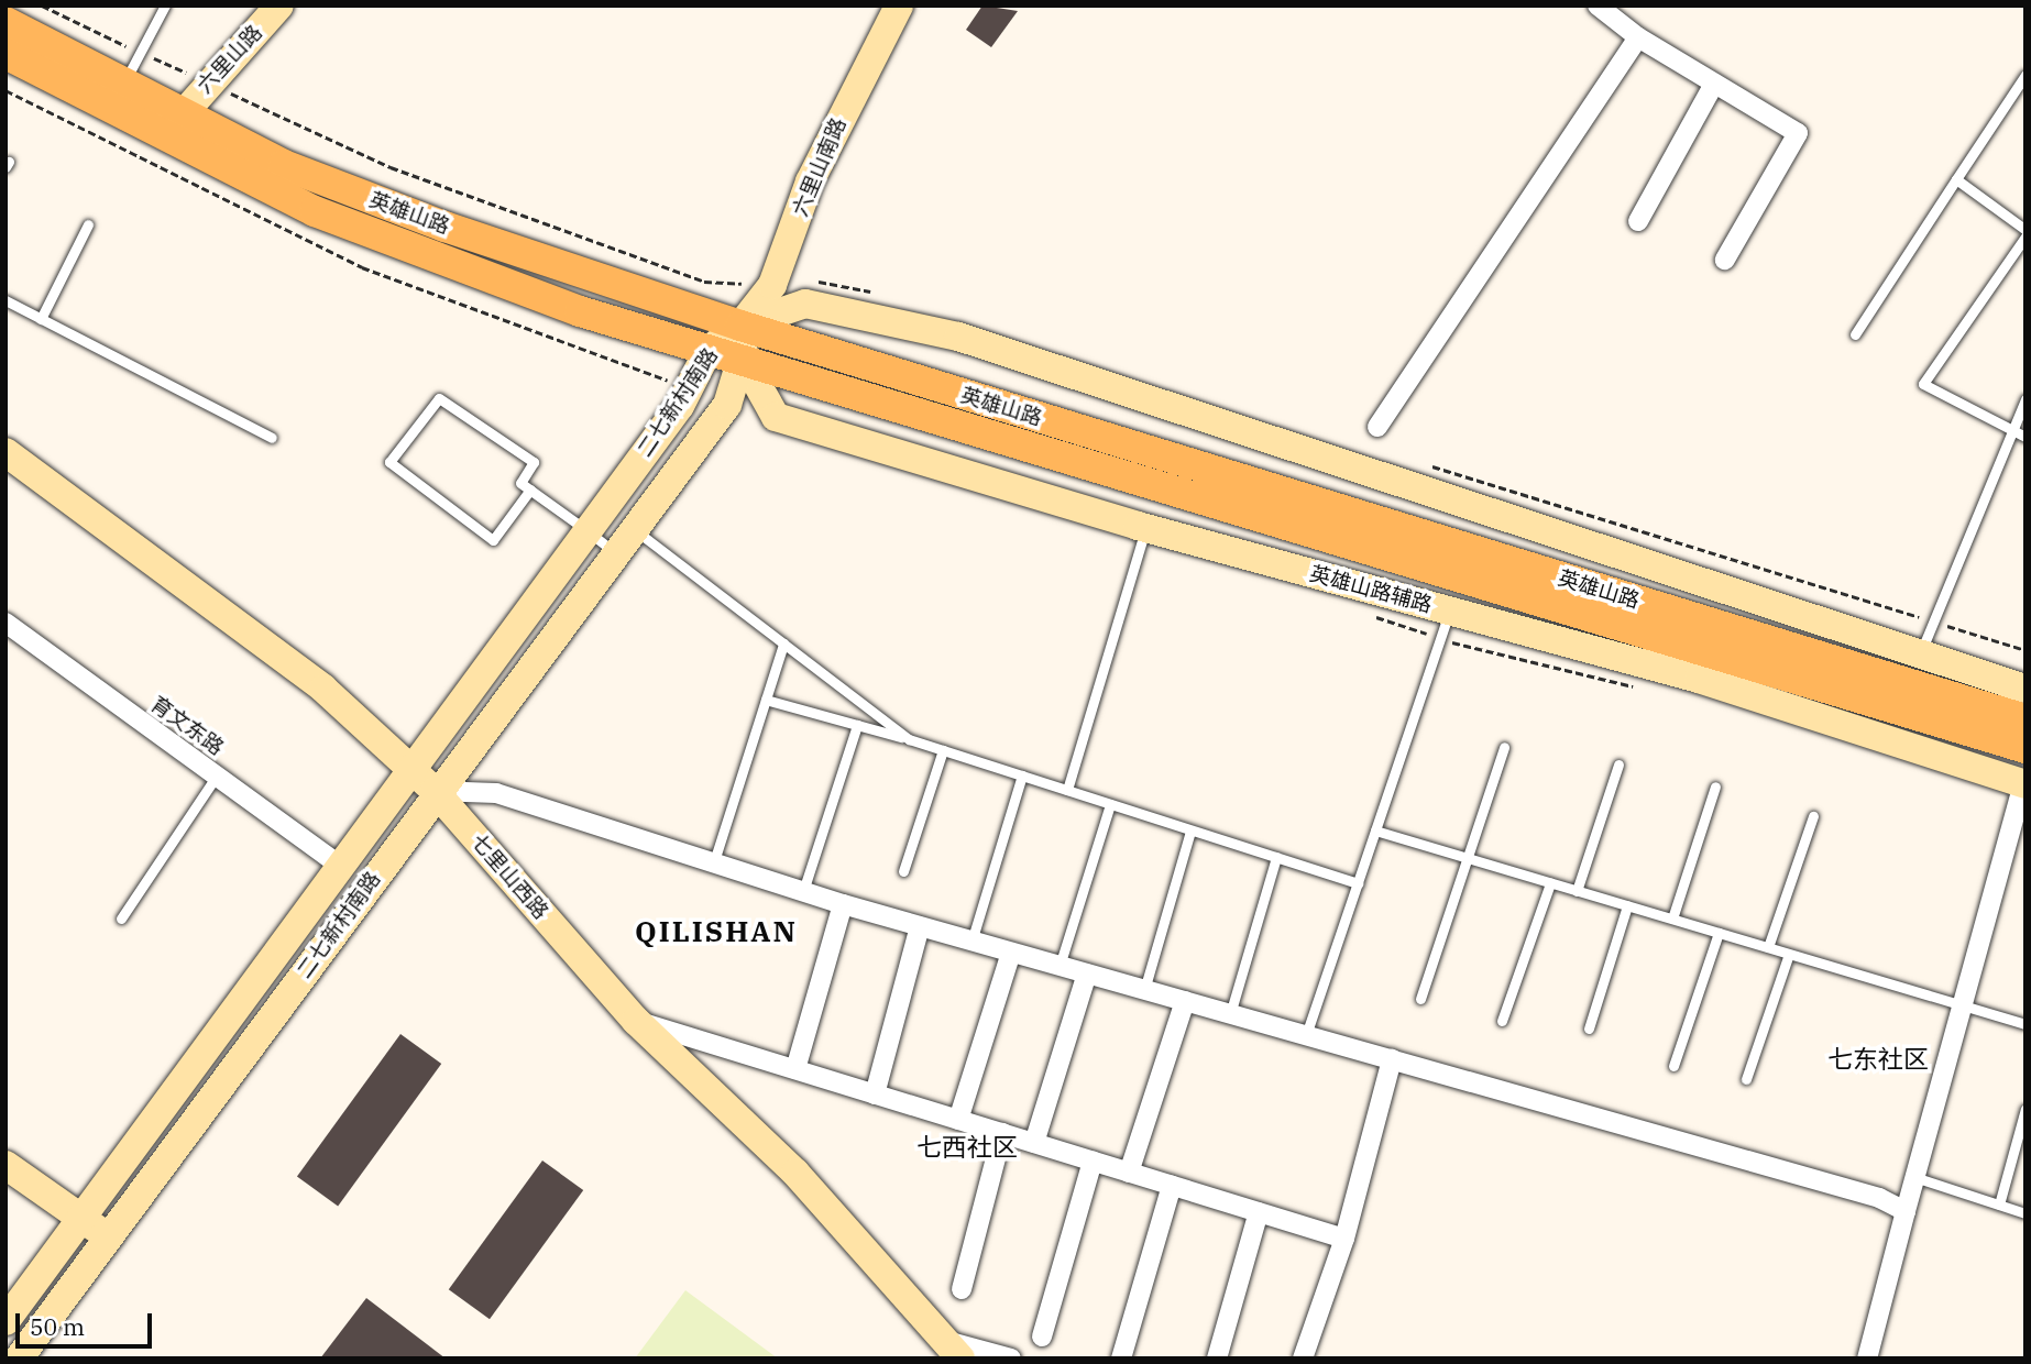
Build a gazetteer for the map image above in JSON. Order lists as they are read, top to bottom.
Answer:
{
  "streets": {
    "main road": [
      "六里山路",
      "六里山南路",
      "英雄山路",
      "二七新村南路",
      "英雄山路辅路",
      "七里山西路"
    ],
    "street": ["育文东路"]
  },
  "crossings": [
    ["六里山路", "英雄山路"],
    ["六里山南路", "英雄山路"],
    ["六里山南路", "二七新村南路"],
    ["英雄山路", "二七新村南路"],
    ["英雄山路", "英雄山路辅路"],
    ["二七新村南路", "英雄山路辅路"],
    ["二七新村南路", "育文东路"],
    ["二七新村南路", "七里山西路"]
  ],
  "districts": ["QILISHAN", "七东社区", "七西社区"],
  "scale_bar": "50 m"
}
